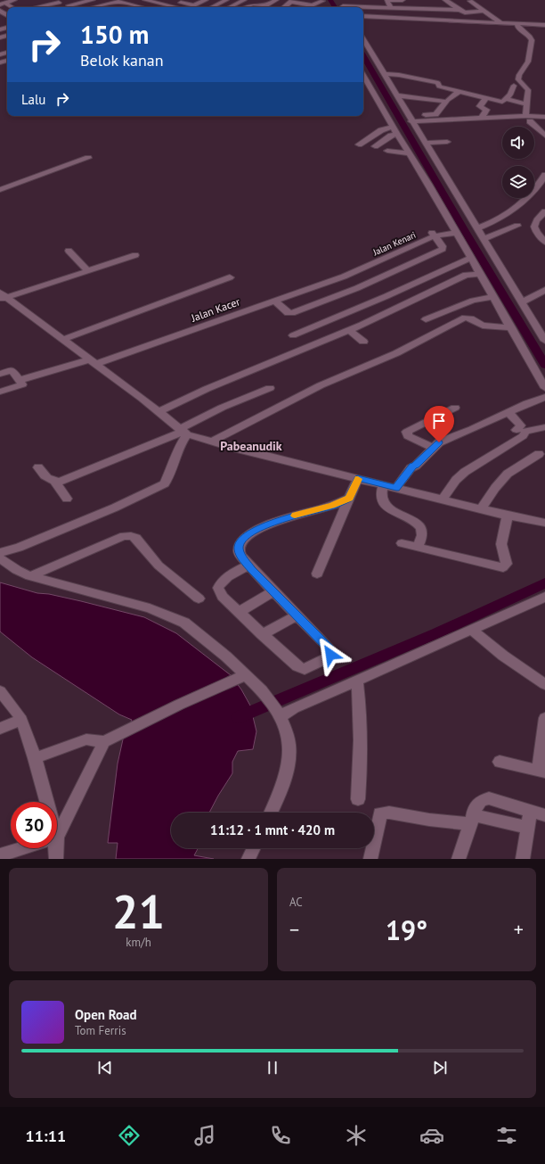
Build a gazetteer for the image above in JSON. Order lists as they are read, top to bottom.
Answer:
{
  "streets": {
    "street": ["Jalan Kenari", "Jalan Kacer"]
  },
  "crossings": [
    ["Jalan Kenari", "Jalan Kacer"]
  ],
  "districts": ["Pabeanudik"],
  "page": {
    "turn": ["150 m", "Belok kanan"],
    "then": "Lalu",
    "limit": "30",
    "trip": "11:12 · 1 mnt · 420 m",
    "tile": [
      ["21", "km/h"],
      "AC"
    ],
    "heat": ["−", "19°", "+"],
    "song": ["Open Road", "Tom Ferris"],
    "tabs": "11:11"
  }
}
